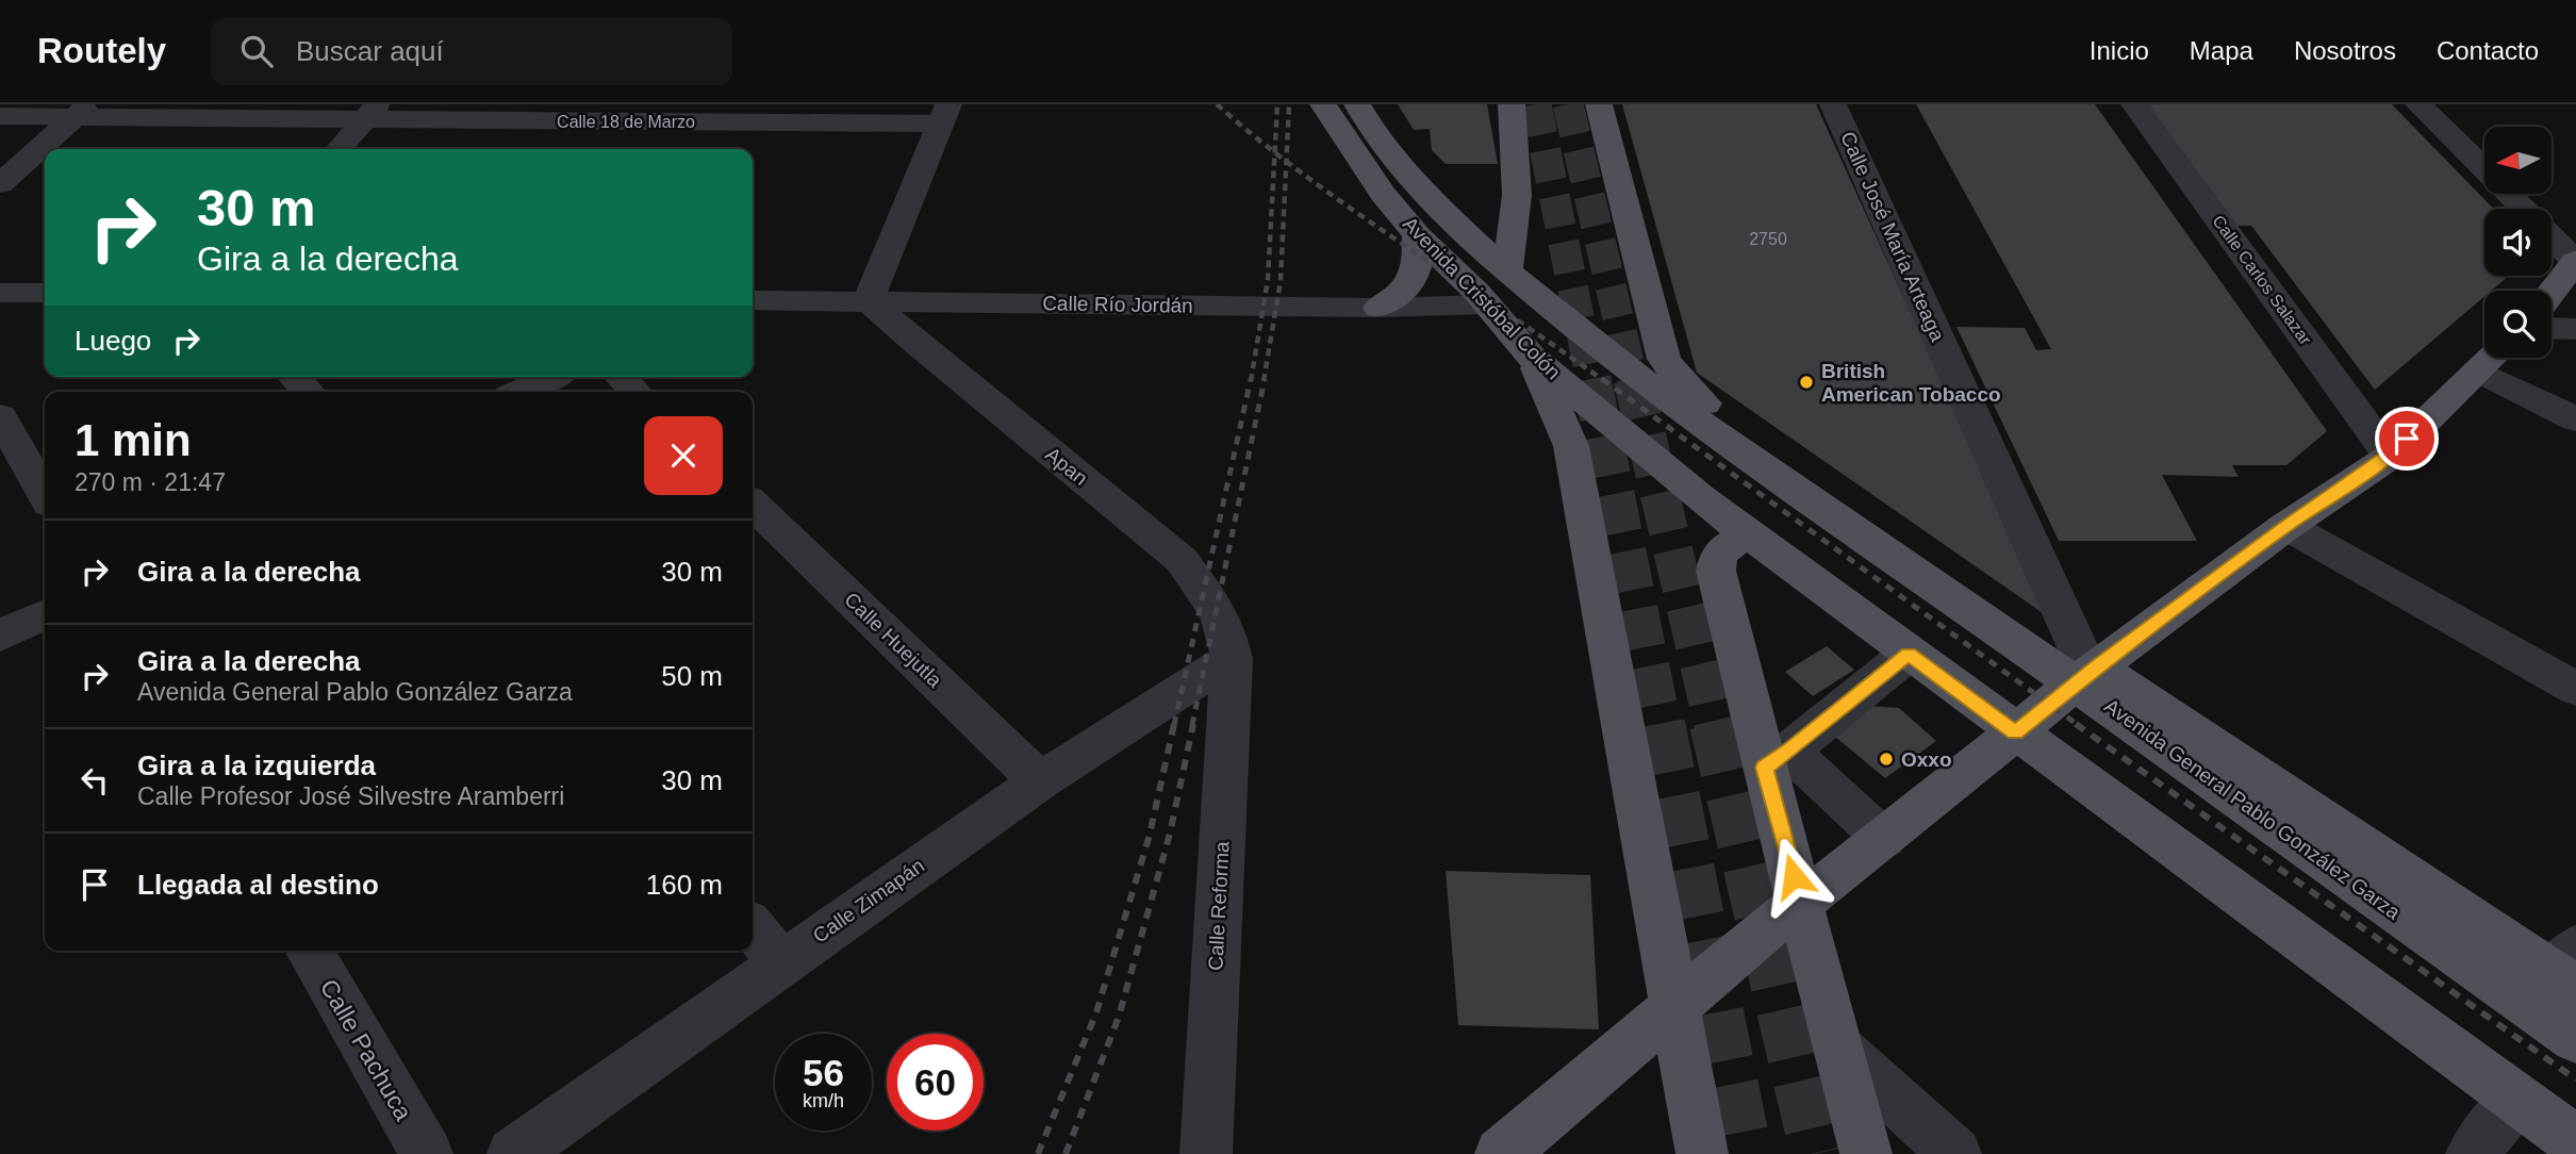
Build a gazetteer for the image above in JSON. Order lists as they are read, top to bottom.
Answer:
{
  "streets": {
    "main road": ["Avenida Cristóbal Colón", "Avenida General Pablo González Garza"],
    "street": [
      "Calle 18 de Marzo",
      "Calle José María Arteaga",
      "Calle Carlos Salazar",
      "Calle Río Jordán",
      "Apan",
      "Calle Huejutla",
      "Calle Zimapán",
      "Calle Reforma",
      "Calle Pachuca"
    ]
  },
  "crossings": [
    ["Calle José María Arteaga", "Avenida General Pablo González Garza"],
    ["Avenida Cristóbal Colón", "Calle Río Jordán"],
    ["Avenida Cristóbal Colón", "Avenida General Pablo González Garza"],
    ["Calle Río Jordán", "Apan"],
    ["Apan", "Calle Zimapán"],
    ["Apan", "Calle Reforma"],
    ["Calle Huejutla", "Calle Zimapán"],
    ["Calle Zimapán", "Calle Reforma"]
  ],
  "places": ["British American Tobacco", "Oxxo"],
  "house_numbers": ["2750"],
  "north": "left",
  "page": {
    "header": "Routely",
    "search": "Buscar aquí",
    "nav": [
      "Inicio",
      "Mapa",
      "Nosotros",
      "Contacto"
    ],
    "turn": ["30 m", "Gira a la derecha"],
    "then": "Luego",
    "heading": ["1 min", "270 m · 21:47"],
    "list": [
      {
        "name": "Gira a la derecha",
        "value": "30 m"
      },
      {
        "name": "Gira a la derecha",
        "note": "Avenida General Pablo González Garza",
        "value": "50 m"
      },
      {
        "name": "Gira a la izquierda",
        "note": "Calle Profesor José Silvestre Aramberri",
        "value": "30 m"
      },
      {
        "name": "Llegada al destino",
        "value": "160 m"
      }
    ],
    "speed": "56 km/h",
    "limit": "60"
  }
}
